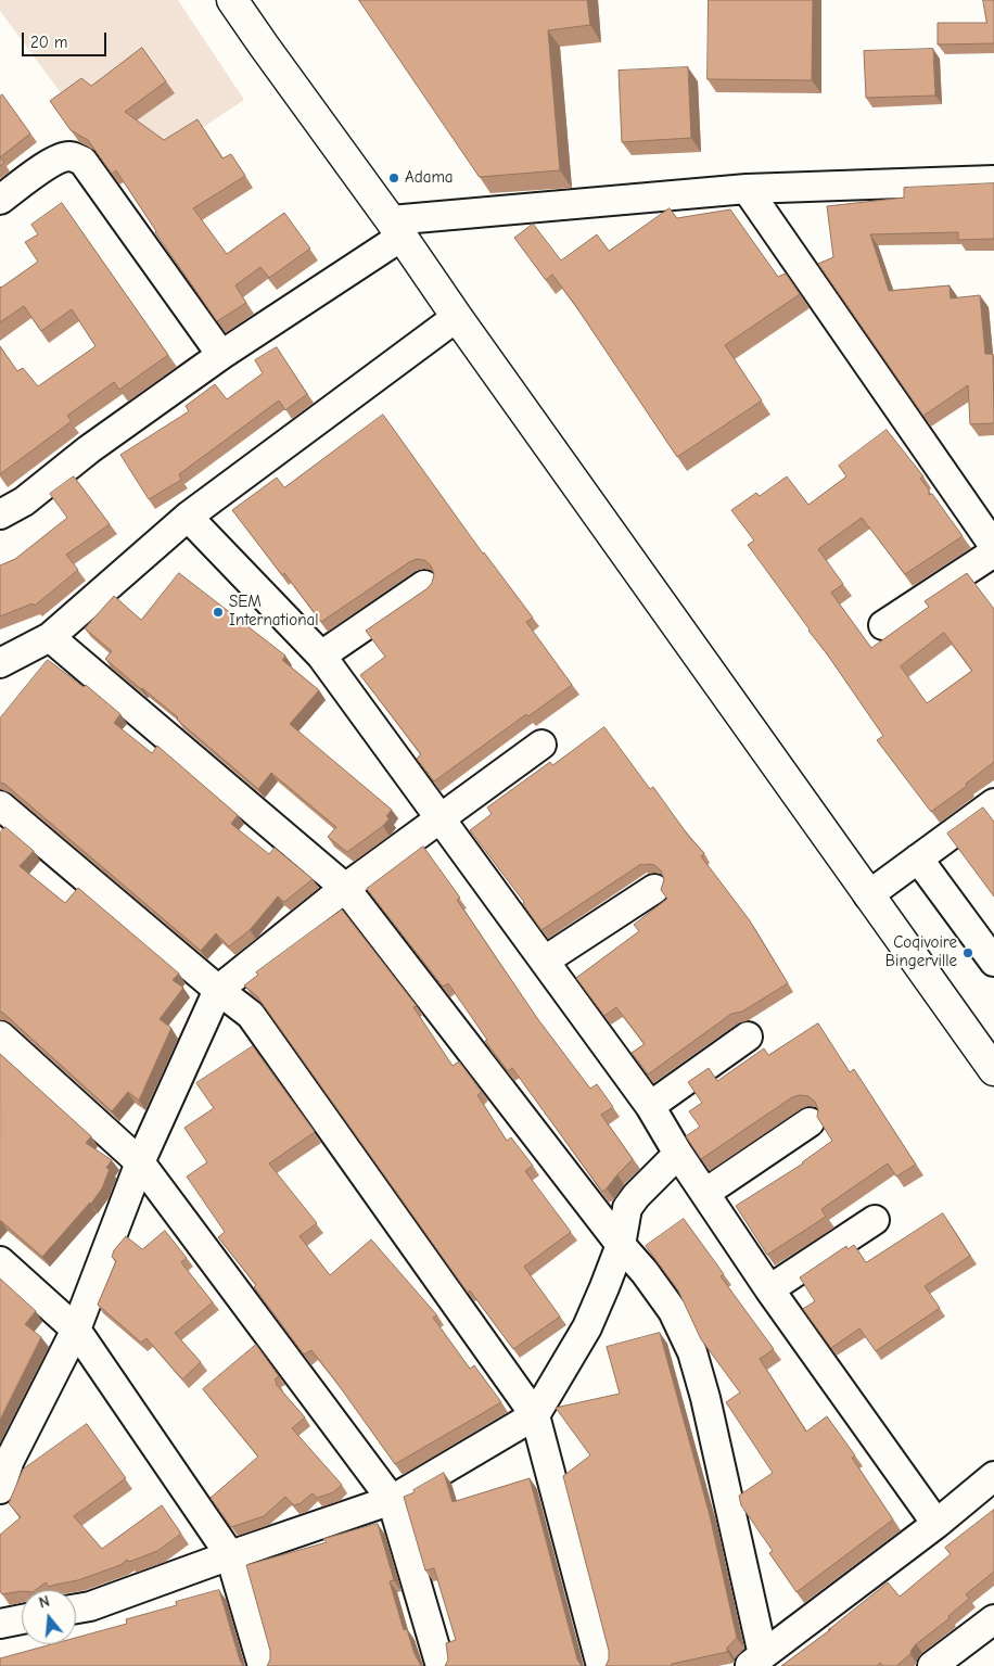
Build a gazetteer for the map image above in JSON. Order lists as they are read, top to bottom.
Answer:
{
  "places": ["Adama", "SEM International", "Coqivoire Bingerville"],
  "scale_bar": "20 m",
  "north": "top"
}
